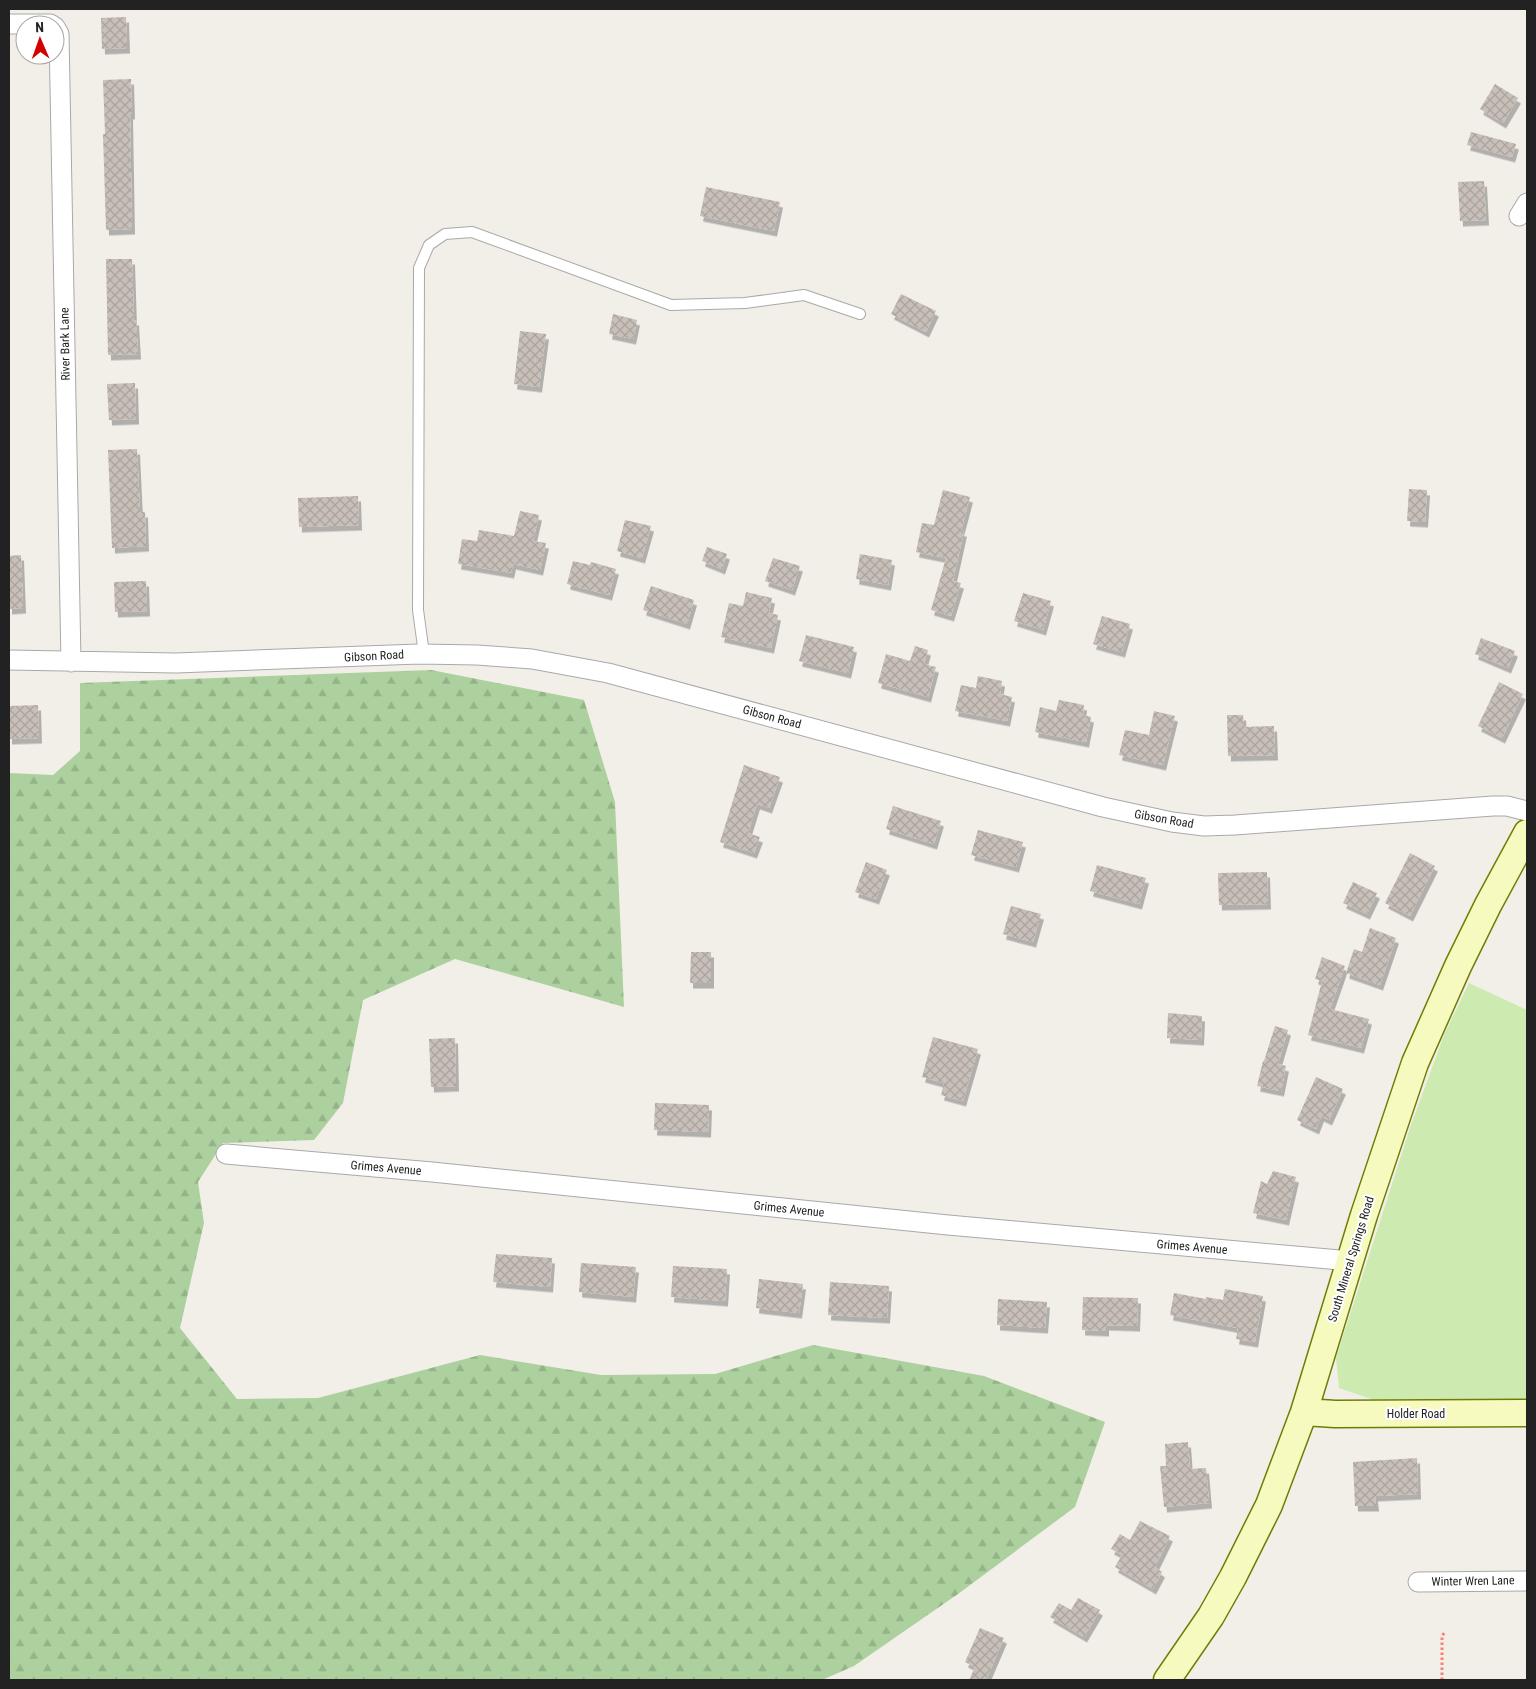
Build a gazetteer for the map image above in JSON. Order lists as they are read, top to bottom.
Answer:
{
  "streets": {
    "street": [
      "River Bark Lane",
      "Gibson Road",
      "Grimes Avenue",
      "South Mineral Springs Road",
      "Holder Road",
      "Winter Wren Lane"
    ]
  },
  "crossings": [
    ["River Bark Lane", "Gibson Road"],
    ["Grimes Avenue", "South Mineral Springs Road"],
    ["South Mineral Springs Road", "Holder Road"]
  ],
  "north": "top"
}
